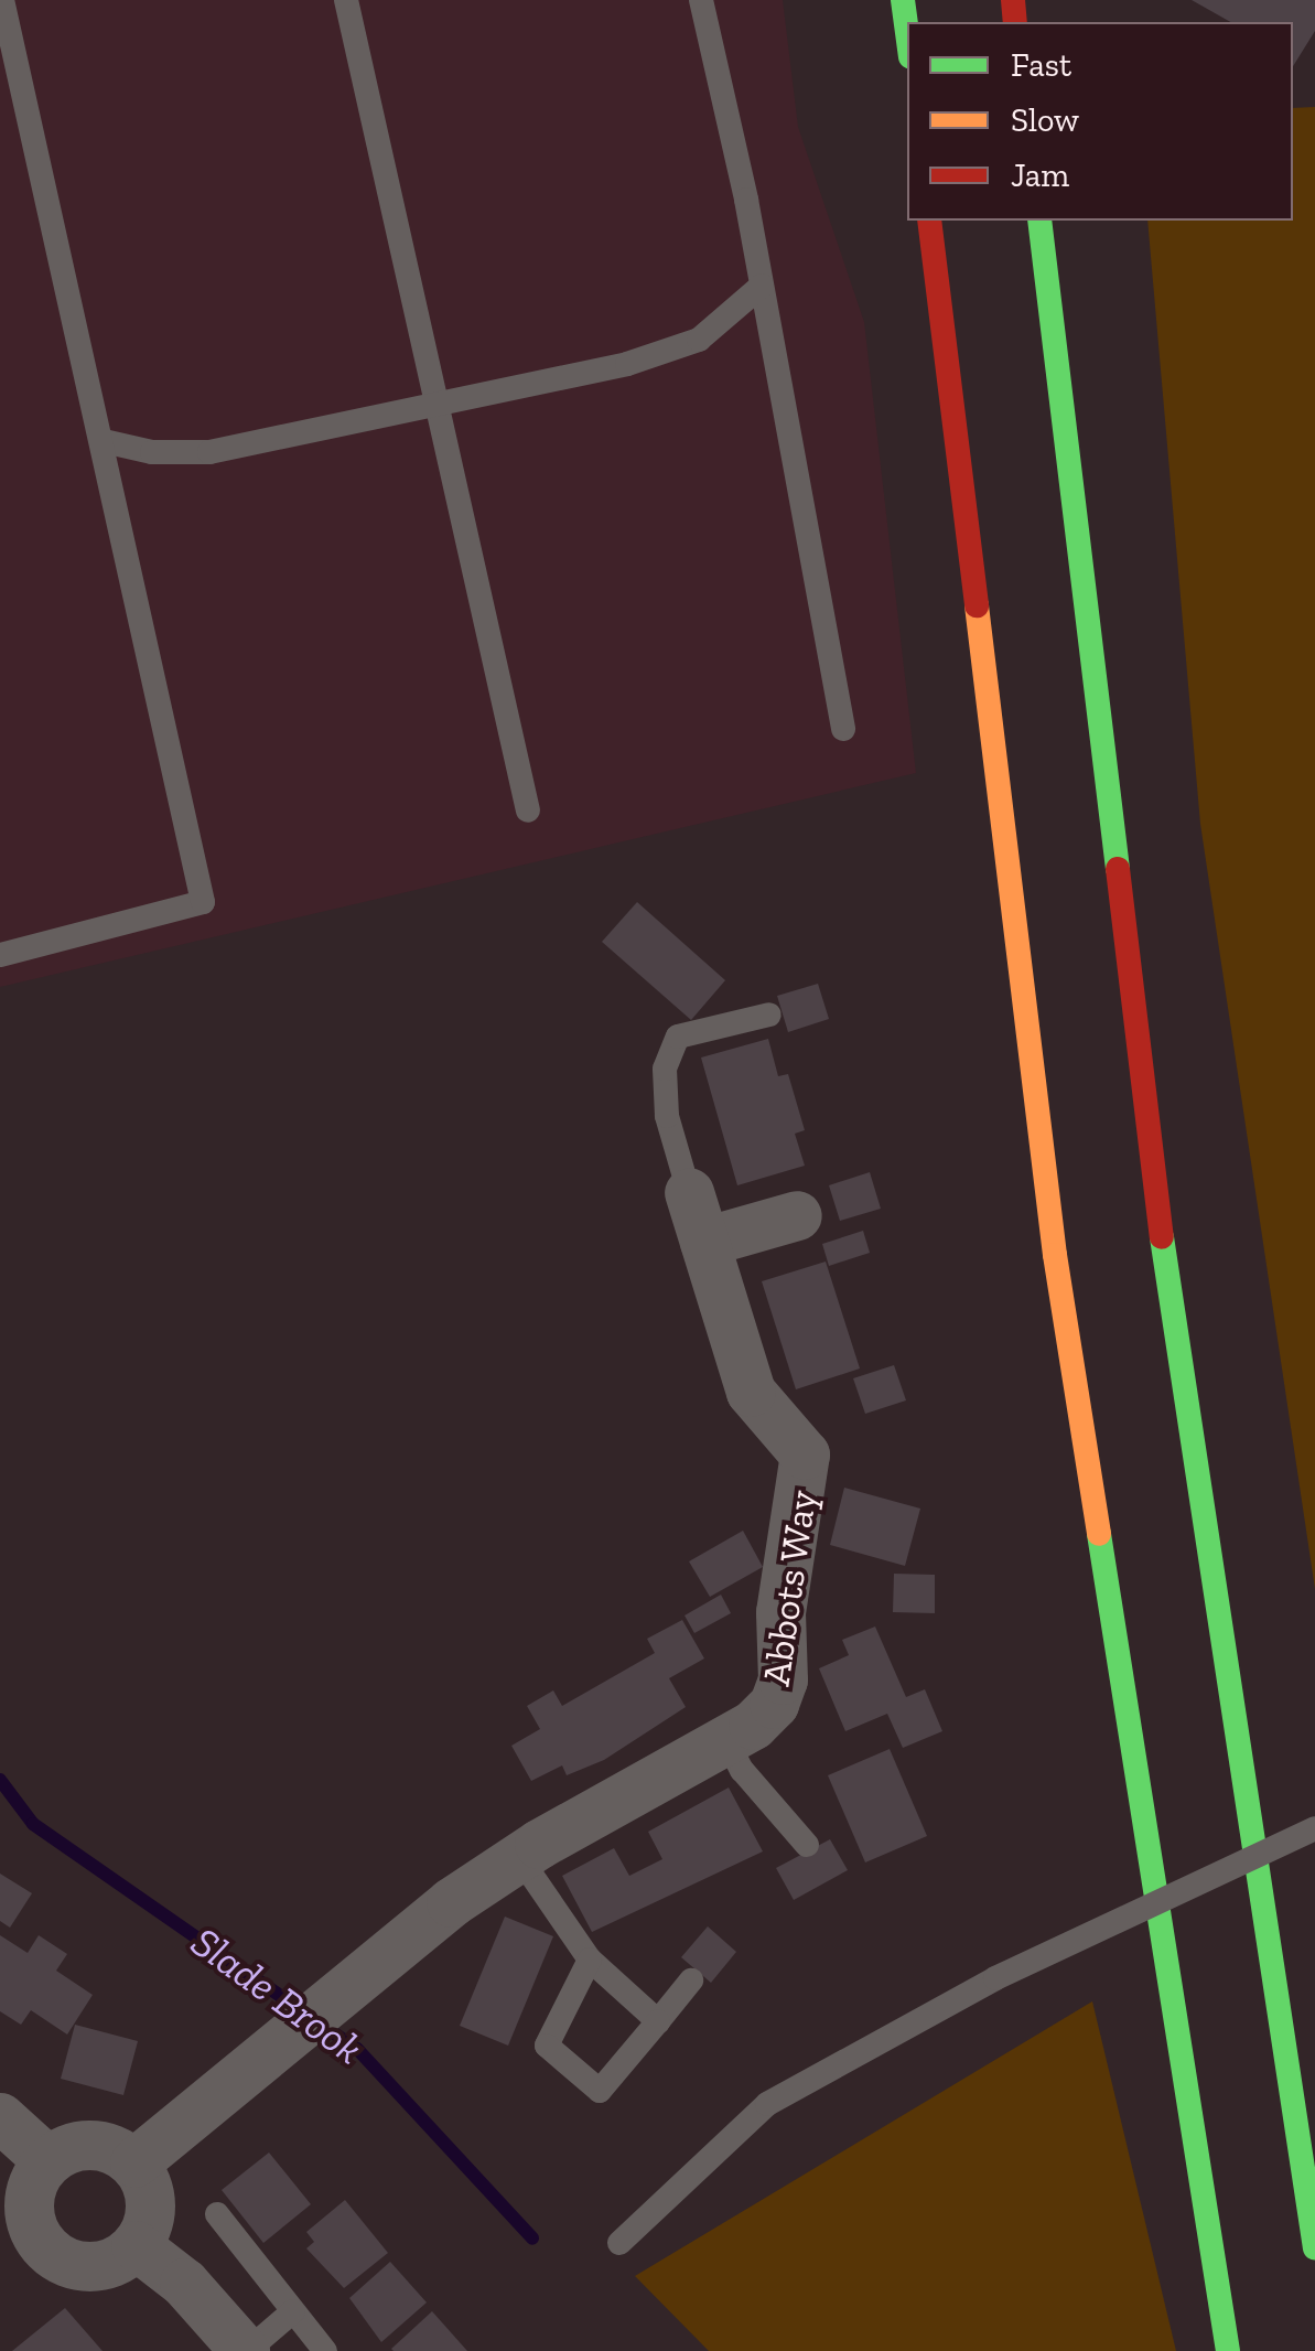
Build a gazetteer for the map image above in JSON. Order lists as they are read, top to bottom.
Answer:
{
  "streets": {
    "street": ["Abbots Way"]
  },
  "water": ["Slade Brook"],
  "legend": ["Fast", "Slow", "Jam"]
}
